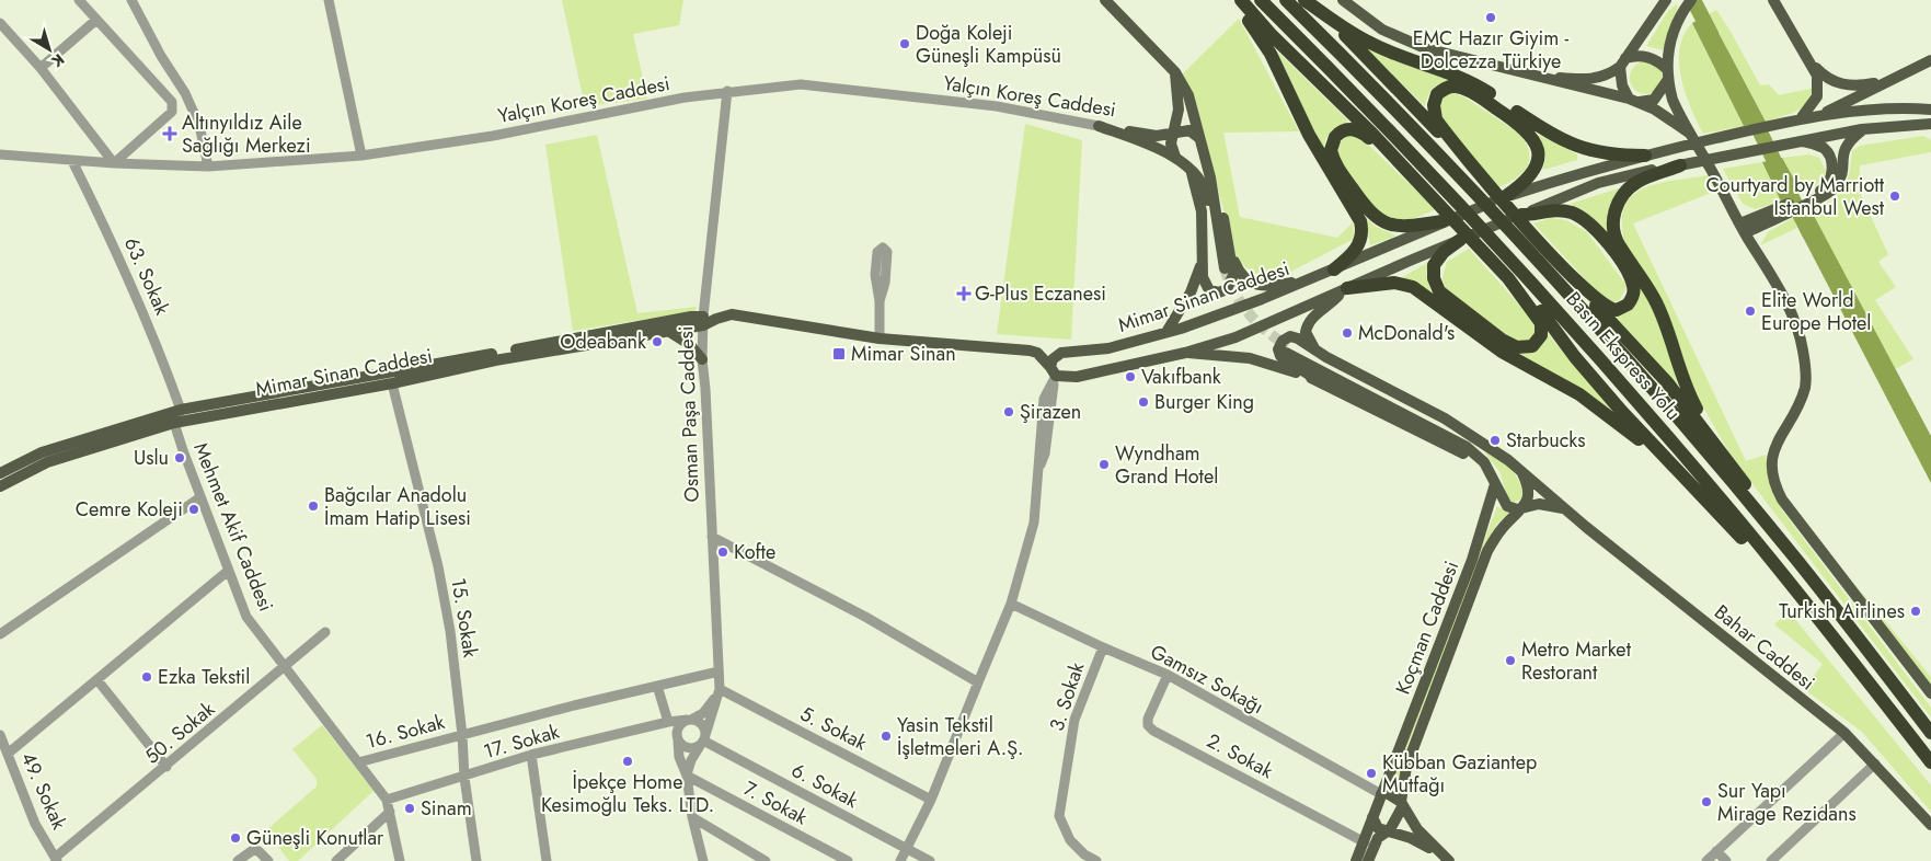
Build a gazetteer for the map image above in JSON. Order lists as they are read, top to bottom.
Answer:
{
  "streets": {
    "highway": ["Basın Ekspress Yolu"],
    "main road": [
      "Yalçın Koreş Caddesi",
      "Mimar Sinan Caddesi",
      "Koçman Caddesi",
      "Bahar Caddesi"
    ],
    "street": [
      "63. Sokak",
      "Osman Paşa Caddesi",
      "Mehmet Akif Caddesi",
      "15. Sokak",
      "Gamsız Sokağı",
      "3. Sokak",
      "5. Sokak",
      "16. Sokak",
      "50. Sokak",
      "17. Sokak",
      "2. Sokak",
      "6. Sokak",
      "49. Sokak",
      "7. Sokak"
    ]
  },
  "crossings": [
    ["Yalçın Koreş Caddesi", "63. Sokak"],
    ["Yalçın Koreş Caddesi", "Osman Paşa Caddesi"],
    ["63. Sokak", "Mimar Sinan Caddesi"],
    ["Mimar Sinan Caddesi", "Osman Paşa Caddesi"],
    ["Mimar Sinan Caddesi", "Mehmet Akif Caddesi"],
    ["Mimar Sinan Caddesi", "15. Sokak"],
    ["Osman Paşa Caddesi", "5. Sokak"],
    ["Osman Paşa Caddesi", "16. Sokak"],
    ["Osman Paşa Caddesi", "17. Sokak"],
    ["Osman Paşa Caddesi", "6. Sokak"],
    ["Osman Paşa Caddesi", "7. Sokak"],
    ["Mehmet Akif Caddesi", "16. Sokak"],
    ["Mehmet Akif Caddesi", "50. Sokak"],
    ["Mehmet Akif Caddesi", "17. Sokak"],
    ["15. Sokak", "16. Sokak"],
    ["15. Sokak", "17. Sokak"],
    ["Koçman Caddesi", "Gamsız Sokağı"],
    ["Gamsız Sokağı", "3. Sokak"],
    ["Gamsız Sokağı", "2. Sokak"],
    ["50. Sokak", "49. Sokak"],
    ["17. Sokak", "6. Sokak"]
  ],
  "places": {
    "other": [
      "EMC Hazır Giyim - Dolcezza Türkiye",
      "Doğa Koleji Güneşli Kampüsü",
      "Courtyard by Marriott Istanbul West",
      "Elite World Europe Hotel",
      "McDonald's",
      "Odeabank",
      "Vakıfbank",
      "Burger King",
      "Şirazen",
      "Starbucks",
      "Uslu",
      "Wyndham Grand Hotel",
      "Bağcılar Anadolu İmam Hatip Lisesi",
      "Cemre Koleji",
      "Kofte",
      "Turkish Airlines",
      "Metro Market Restorant",
      "Ezka Tekstil",
      "Yasin Tekstil İşletmeleri A.Ş.",
      "İpekçe Home Kesimoğlu Teks. LTD.",
      "Kübban Gaziantep Mutfağı",
      "Sur Yapı Mirage Rezidans",
      "Sinam",
      "Güneşli Konutlar"
    ],
    "health": ["Altınyıldız Aile Sağlığı Merkezi", "G-Plus Eczanesi"],
    "transit": ["Mimar Sinan"]
  },
  "north": "bottom right"
}
